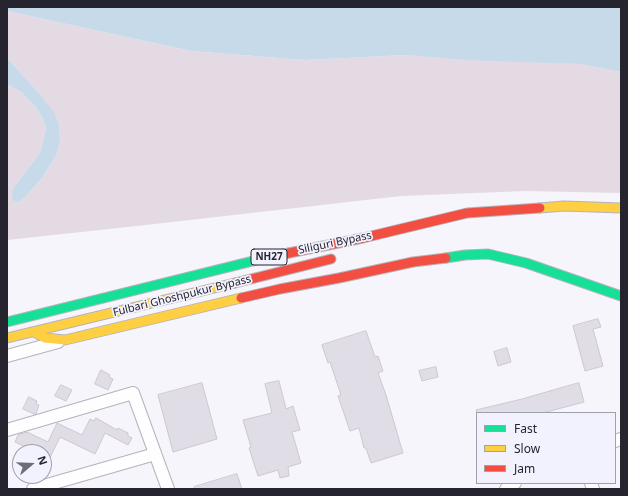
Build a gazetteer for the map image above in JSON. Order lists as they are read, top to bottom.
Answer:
{
  "streets": {
    "main road": ["Siliguri Bypass", "NH27", "Fulbari Ghoshpukur Bypass"]
  },
  "legend": ["Fast", "Slow", "Jam"],
  "north": "right"
}
